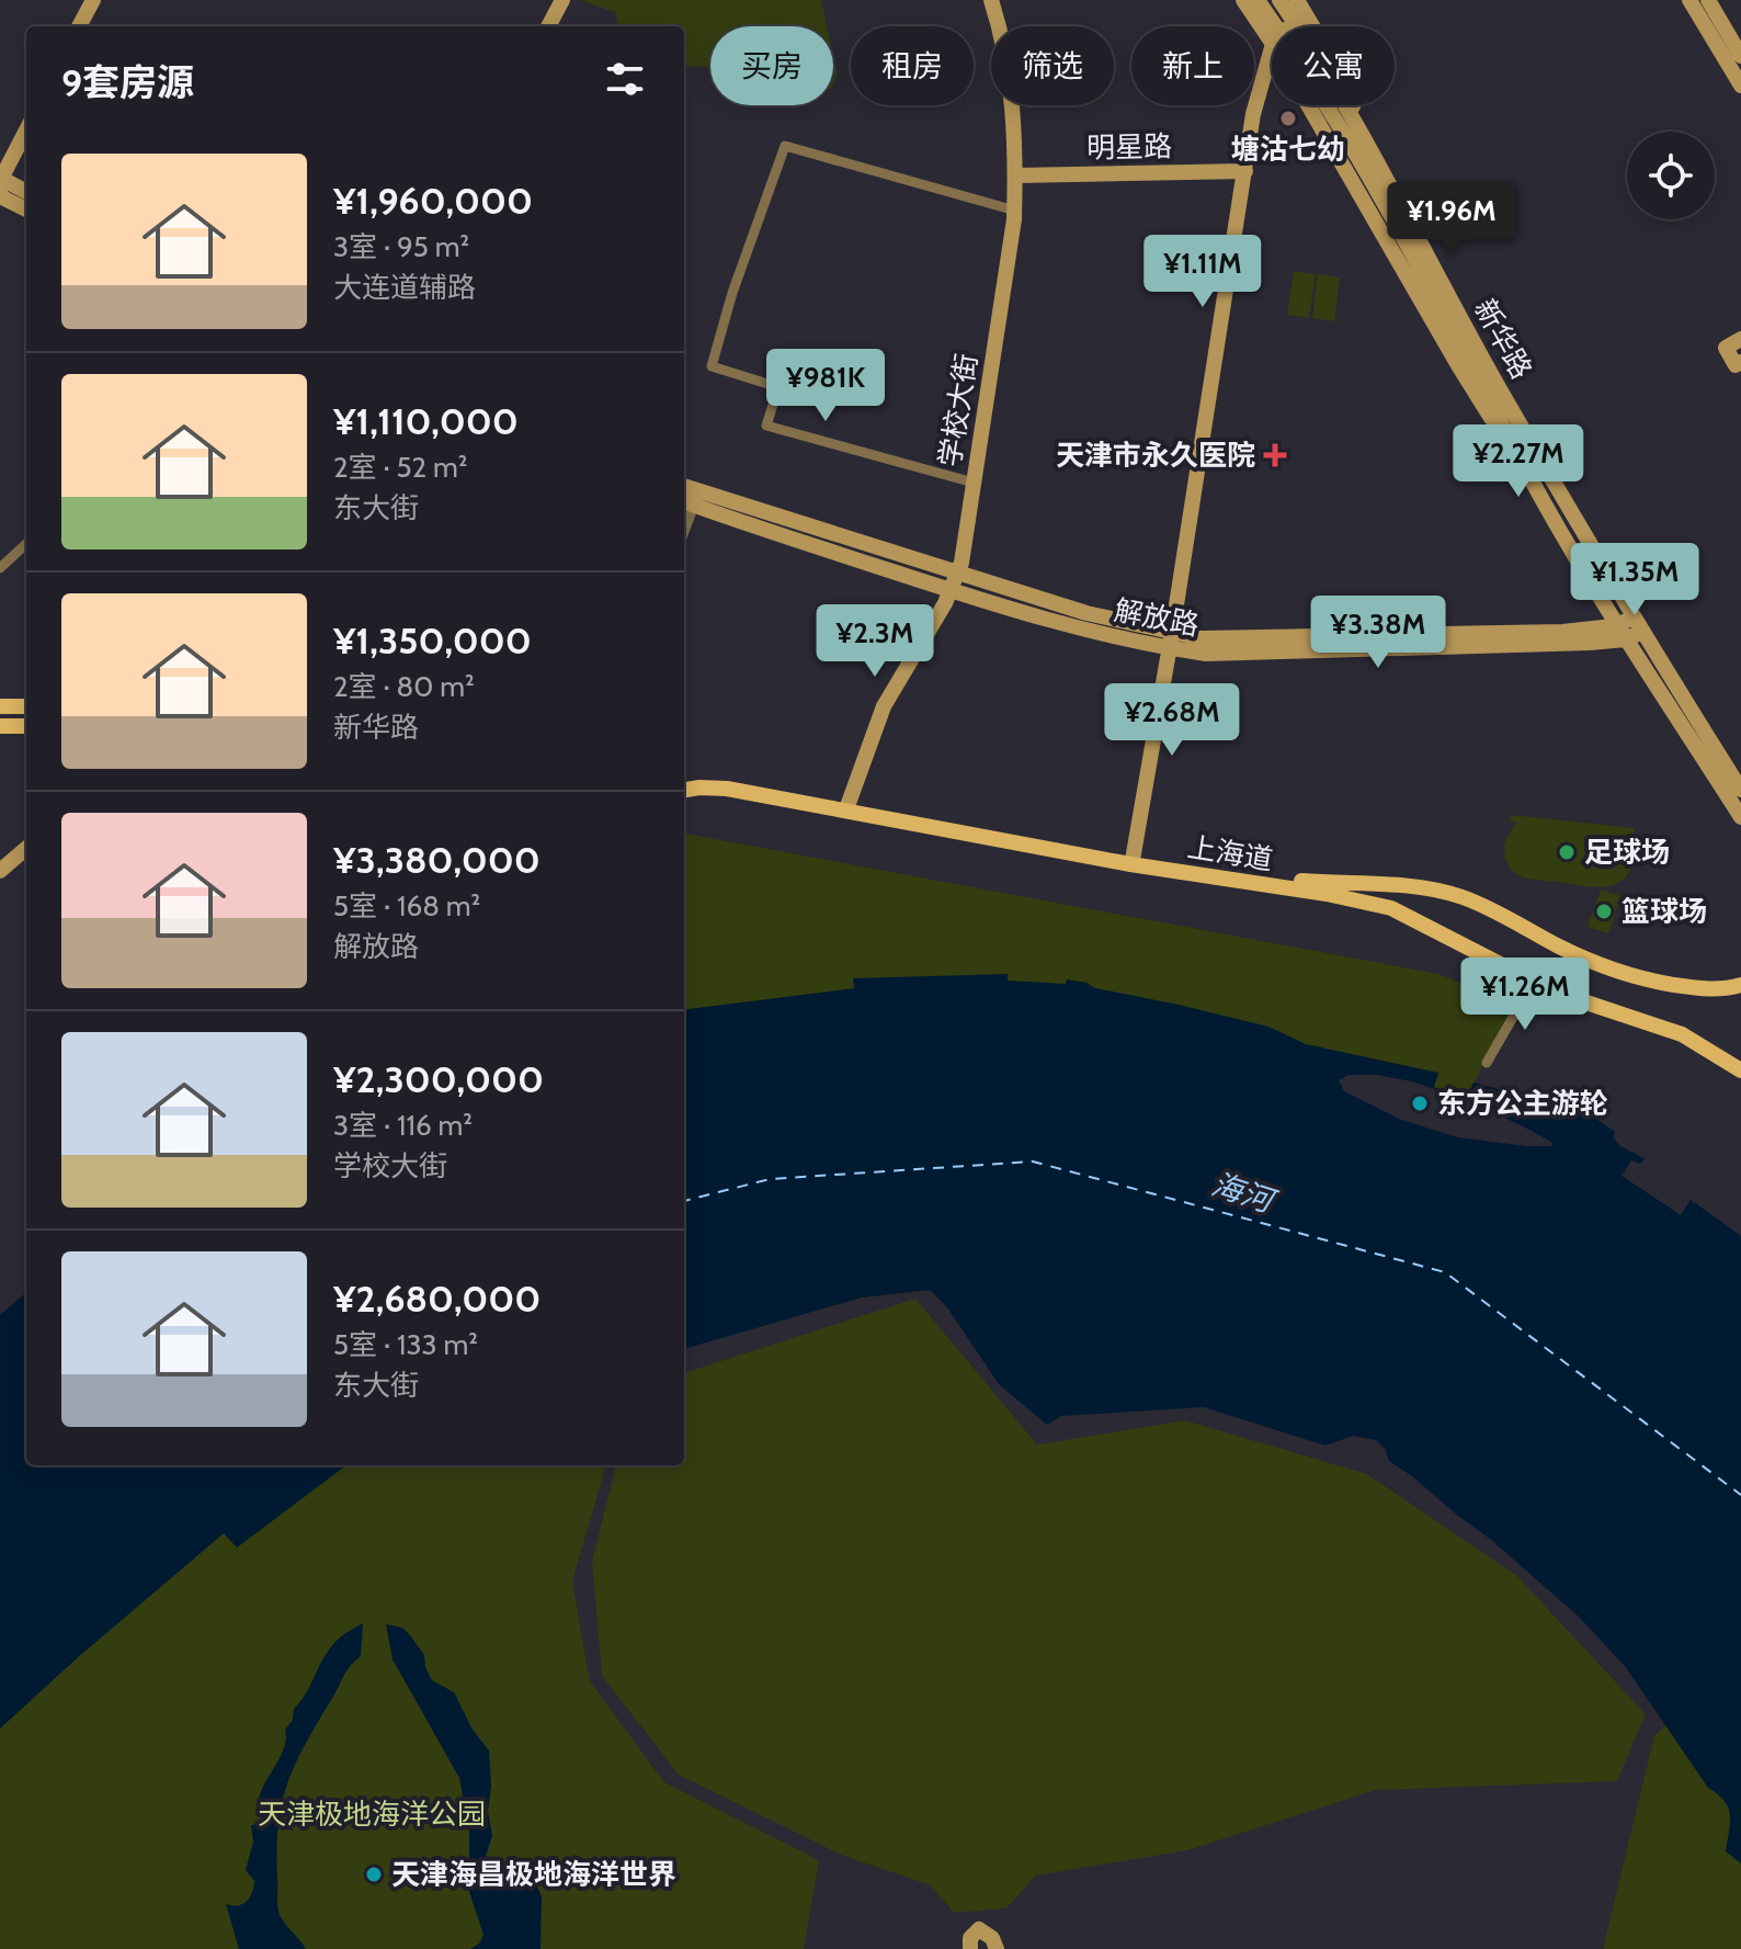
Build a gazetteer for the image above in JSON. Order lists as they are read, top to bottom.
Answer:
{
  "streets": {
    "main road": ["上海道"],
    "street": [
      "明星路",
      "新华路",
      "学校大街",
      "解放路"
    ]
  },
  "crossings": [
    ["明星路", "学校大街"],
    ["新华路", "解放路"],
    ["学校大街", "解放路"],
    ["学校大街", "上海道"]
  ],
  "water": ["海河"],
  "parks": ["天津极地海洋公园"],
  "places": {
    "other": [
      "塘沽七幼",
      "足球场",
      "篮球场",
      "东方公主游轮",
      "天津海昌极地海洋世界"
    ],
    "health": ["天津市永久医院"]
  },
  "page": {
    "chip": [
      "买房",
      "租房",
      "筛选",
      "新上",
      "公寓"
    ],
    "heading": "9套房源",
    "list": [
      {
        "name": "¥1,960,000",
        "note": "3室 · 95 m² · 大连道辅路"
      },
      {
        "name": "¥1,110,000",
        "note": "2室 · 52 m² · 东大街"
      },
      {
        "name": "¥1,350,000",
        "note": "2室 · 80 m² · 新华路"
      },
      {
        "name": "¥3,380,000",
        "note": "5室 · 168 m² · 解放路"
      },
      {
        "name": "¥2,300,000",
        "note": "3室 · 116 m² · 学校大街"
      },
      {
        "name": "¥2,680,000",
        "note": "5室 · 133 m² · 东大街"
      }
    ],
    "price": [
      "¥1.96M",
      "¥1.11M",
      "¥981K",
      "¥2.27M",
      "¥1.35M",
      "¥3.38M",
      "¥2.3M",
      "¥2.68M",
      "¥1.26M"
    ]
  }
}
